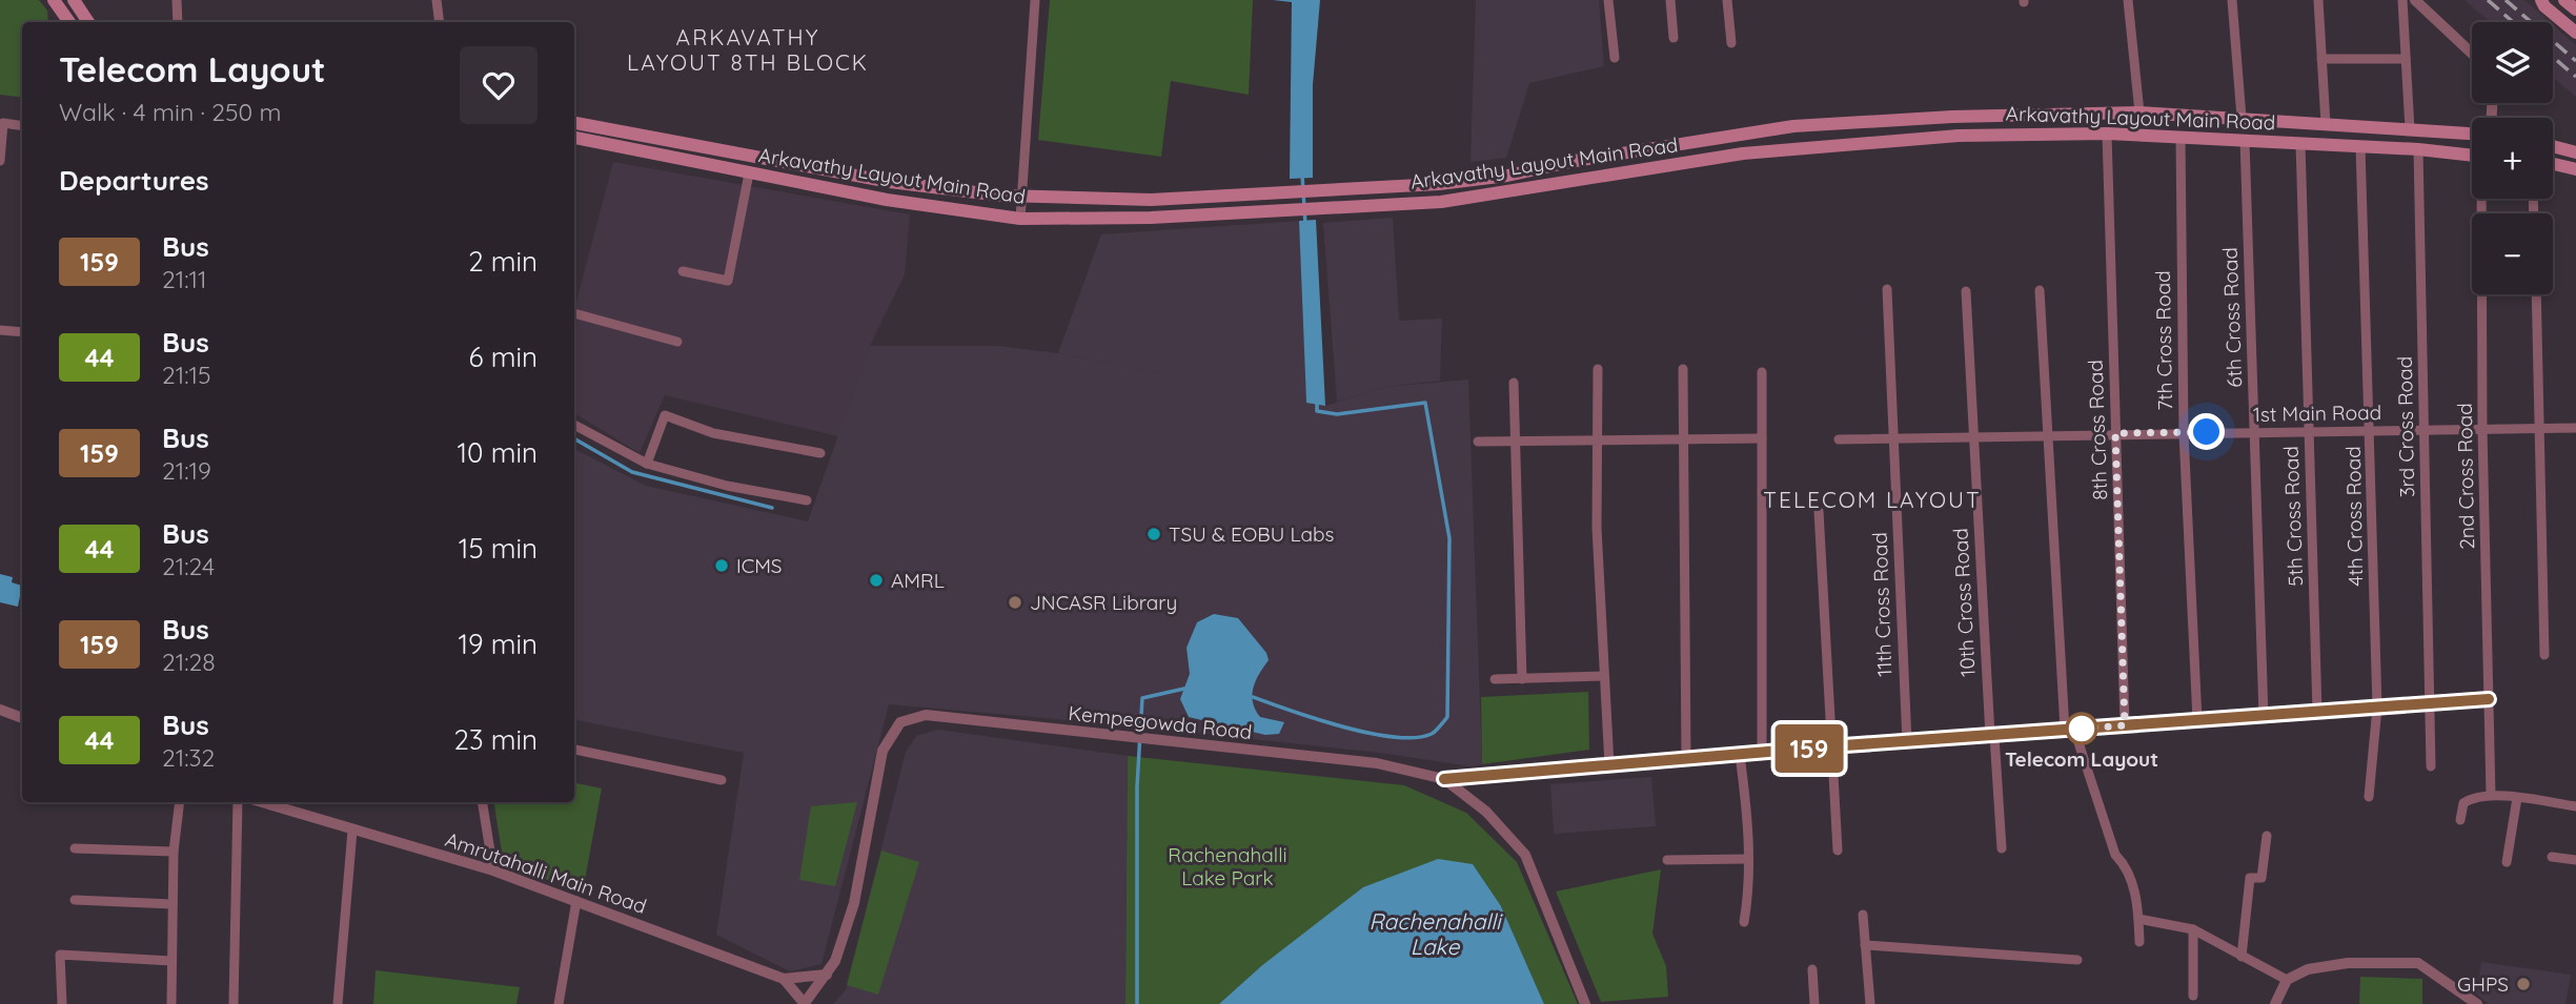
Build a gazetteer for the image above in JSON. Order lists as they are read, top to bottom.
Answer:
{
  "streets": {
    "main road": ["Arkavathy Layout Main Road"],
    "street": [
      "6th Cross Road",
      "7th Cross Road",
      "1st Main Road",
      "3rd Cross Road",
      "8th Cross Road",
      "2nd Cross Road",
      "5th Cross Road",
      "4th Cross Road",
      "10th Cross Road",
      "11th Cross Road",
      "Kempegowda Road",
      "Amrutahalli Main Road"
    ]
  },
  "crossings": [
    ["Arkavathy Layout Main Road", "6th Cross Road"],
    ["Arkavathy Layout Main Road", "7th Cross Road"],
    ["Arkavathy Layout Main Road", "3rd Cross Road"],
    ["Arkavathy Layout Main Road", "8th Cross Road"],
    ["Arkavathy Layout Main Road", "5th Cross Road"],
    ["Arkavathy Layout Main Road", "4th Cross Road"],
    ["6th Cross Road", "1st Main Road"],
    ["7th Cross Road", "1st Main Road"],
    ["1st Main Road", "3rd Cross Road"],
    ["1st Main Road", "8th Cross Road"],
    ["1st Main Road", "2nd Cross Road"],
    ["1st Main Road", "5th Cross Road"],
    ["1st Main Road", "4th Cross Road"],
    ["1st Main Road", "10th Cross Road"],
    ["1st Main Road", "11th Cross Road"],
    ["Kempegowda Road", "Amrutahalli Main Road"]
  ],
  "districts": ["ARKAVATHY LAYOUT 8TH BLOCK", "TELECOM LAYOUT"],
  "water": ["Rachenahalli Lake"],
  "parks": ["Rachenahalli Lake Park"],
  "places": [
    "TSU & EOBU Labs",
    "ICMS",
    "AMRL",
    "JNCASR Library",
    "Telecom Layout",
    "GHPS"
  ],
  "lines": ["bus line 159"],
  "page": {
    "on_map": "159",
    "map_buttons": ["+", "−"],
    "heading": [
      ["Telecom Layout", "Walk · 4 min · 250 m"],
      "Departures"
    ],
    "list": [
      {
        "mark": "159",
        "name": "Bus",
        "note": "21:11",
        "value": "2 min"
      },
      {
        "mark": "44",
        "name": "Bus",
        "note": "21:15",
        "value": "6 min"
      },
      {
        "mark": "159",
        "name": "Bus",
        "note": "21:19",
        "value": "10 min"
      },
      {
        "mark": "44",
        "name": "Bus",
        "note": "21:24",
        "value": "15 min"
      },
      {
        "mark": "159",
        "name": "Bus",
        "note": "21:28",
        "value": "19 min"
      },
      {
        "mark": "44",
        "name": "Bus",
        "note": "21:32",
        "value": "23 min"
      }
    ]
  }
}
